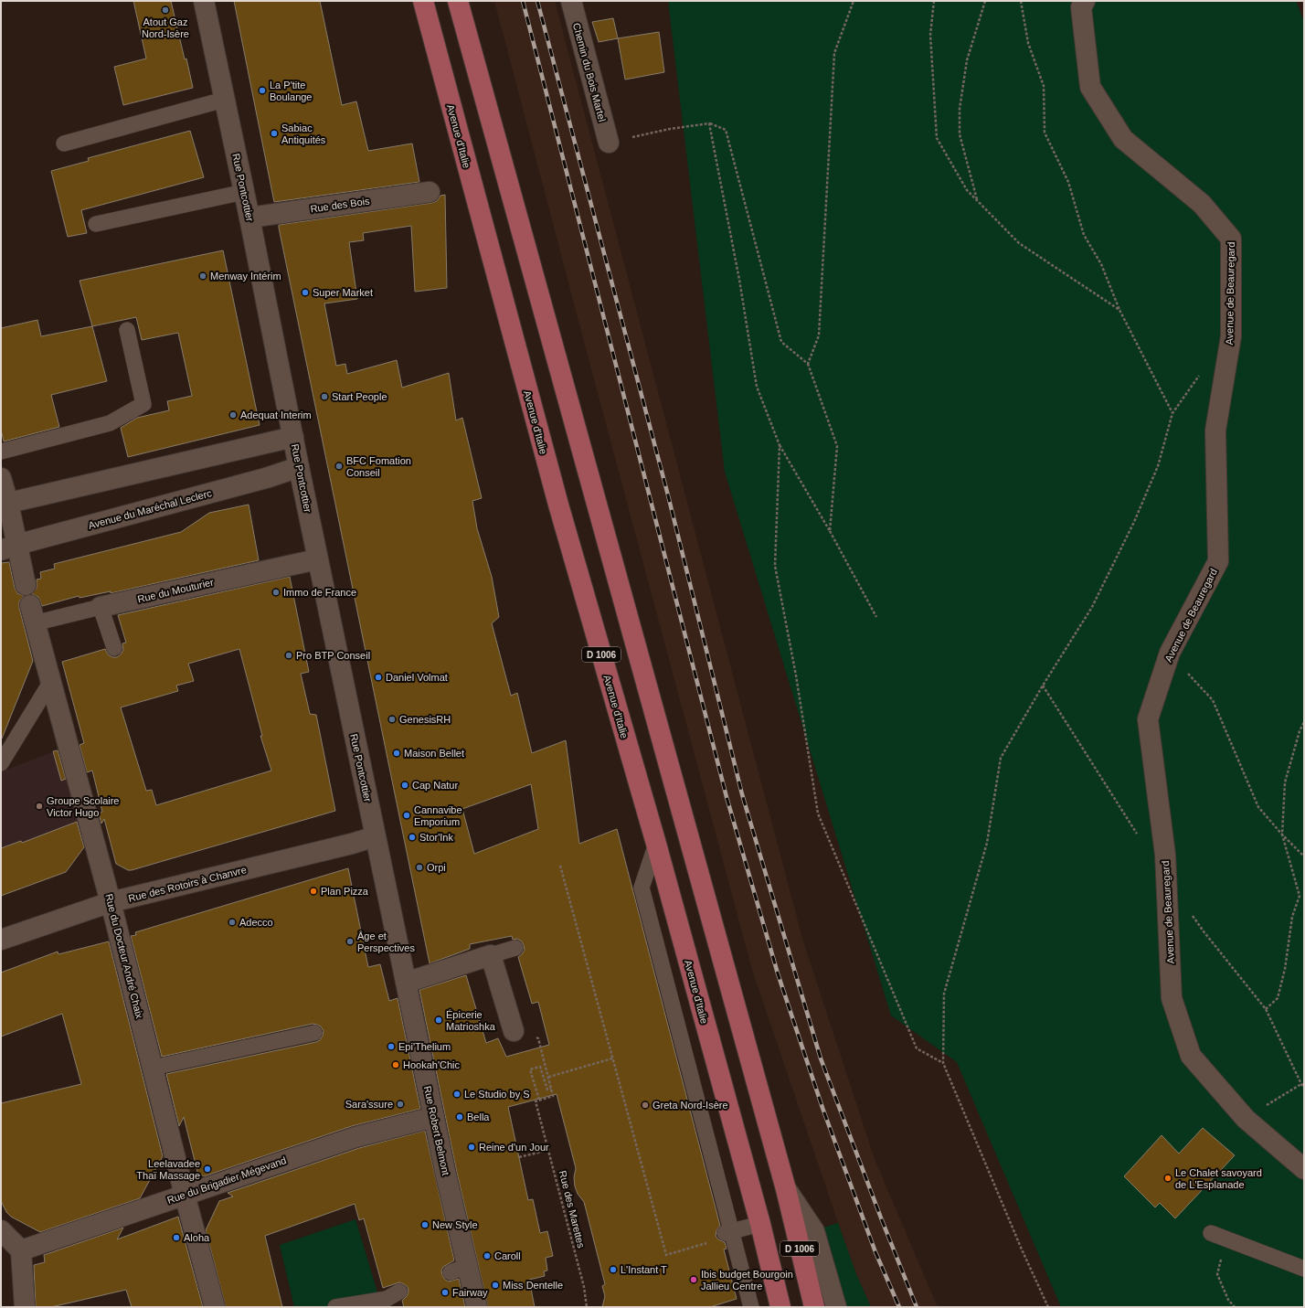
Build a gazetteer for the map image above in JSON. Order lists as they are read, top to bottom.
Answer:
{
  "streets": {
    "main road": ["Avenue d'Italie", "D 1006"],
    "street": [
      "Chemin du Bois Martel",
      "Rue Pontcottier",
      "Rue des Bois",
      "Avenue de Beauregard",
      "Avenue du Maréchal Leclerc",
      "Rue du Mouturier",
      "Rue des Rotoirs à Chanvre",
      "Rue du Docteur André Chaix",
      "Rue Robert Belmont",
      "Rue du Brigadier Mégevand"
    ],
    "path": ["Rue des Marettes"]
  },
  "crossings": [
    ["Rue Pontcottier", "Rue des Bois"],
    ["Rue Pontcottier", "Avenue du Maréchal Leclerc"],
    ["Rue Pontcottier", "Rue du Mouturier"],
    ["Rue Pontcottier", "Rue des Rotoirs à Chanvre"],
    ["Rue Pontcottier", "Rue Robert Belmont"],
    ["Rue du Mouturier", "Rue du Docteur André Chaix"],
    ["Rue des Rotoirs à Chanvre", "Rue du Docteur André Chaix"],
    ["Rue du Docteur André Chaix", "Rue du Brigadier Mégevand"],
    ["Rue Robert Belmont", "Rue du Brigadier Mégevand"]
  ],
  "places": [
    "Atout Gaz Nord-Isère",
    "La P'tite Boulange",
    "Sabiac Antiquités",
    "Menway Intérim",
    "Super Market",
    "Start People",
    "Adequat Interim",
    "BFC Fomation Conseil",
    "Immo de France",
    "Pro BTP Conseil",
    "Daniel Volmat",
    "GenesisRH",
    "Maison Bellet",
    "Cap Natur",
    "Groupe Scolaire Victor Hugo",
    "Cannavibe Emporium",
    "Stor'Ink",
    "Orpi",
    "Plan Pizza",
    "Adecco",
    "Âge et Perspectives",
    "Épicerie Matrioshka",
    "Epi'Thelium",
    "Hookah'Chic",
    "Le Studio by S",
    "Sara'ssure",
    "Greta Nord-Isère",
    "Bella",
    "Reine d'un Jour",
    "Leelavadee Thaï Massage",
    "Le Chalet savoyard de L'Esplanade",
    "New Style",
    "Aloha",
    "Caroll",
    "L'Instant T",
    "Ibis budget Bourgoin Jallieu Centre",
    "Miss Dentelle",
    "Fairway"
  ]
}
